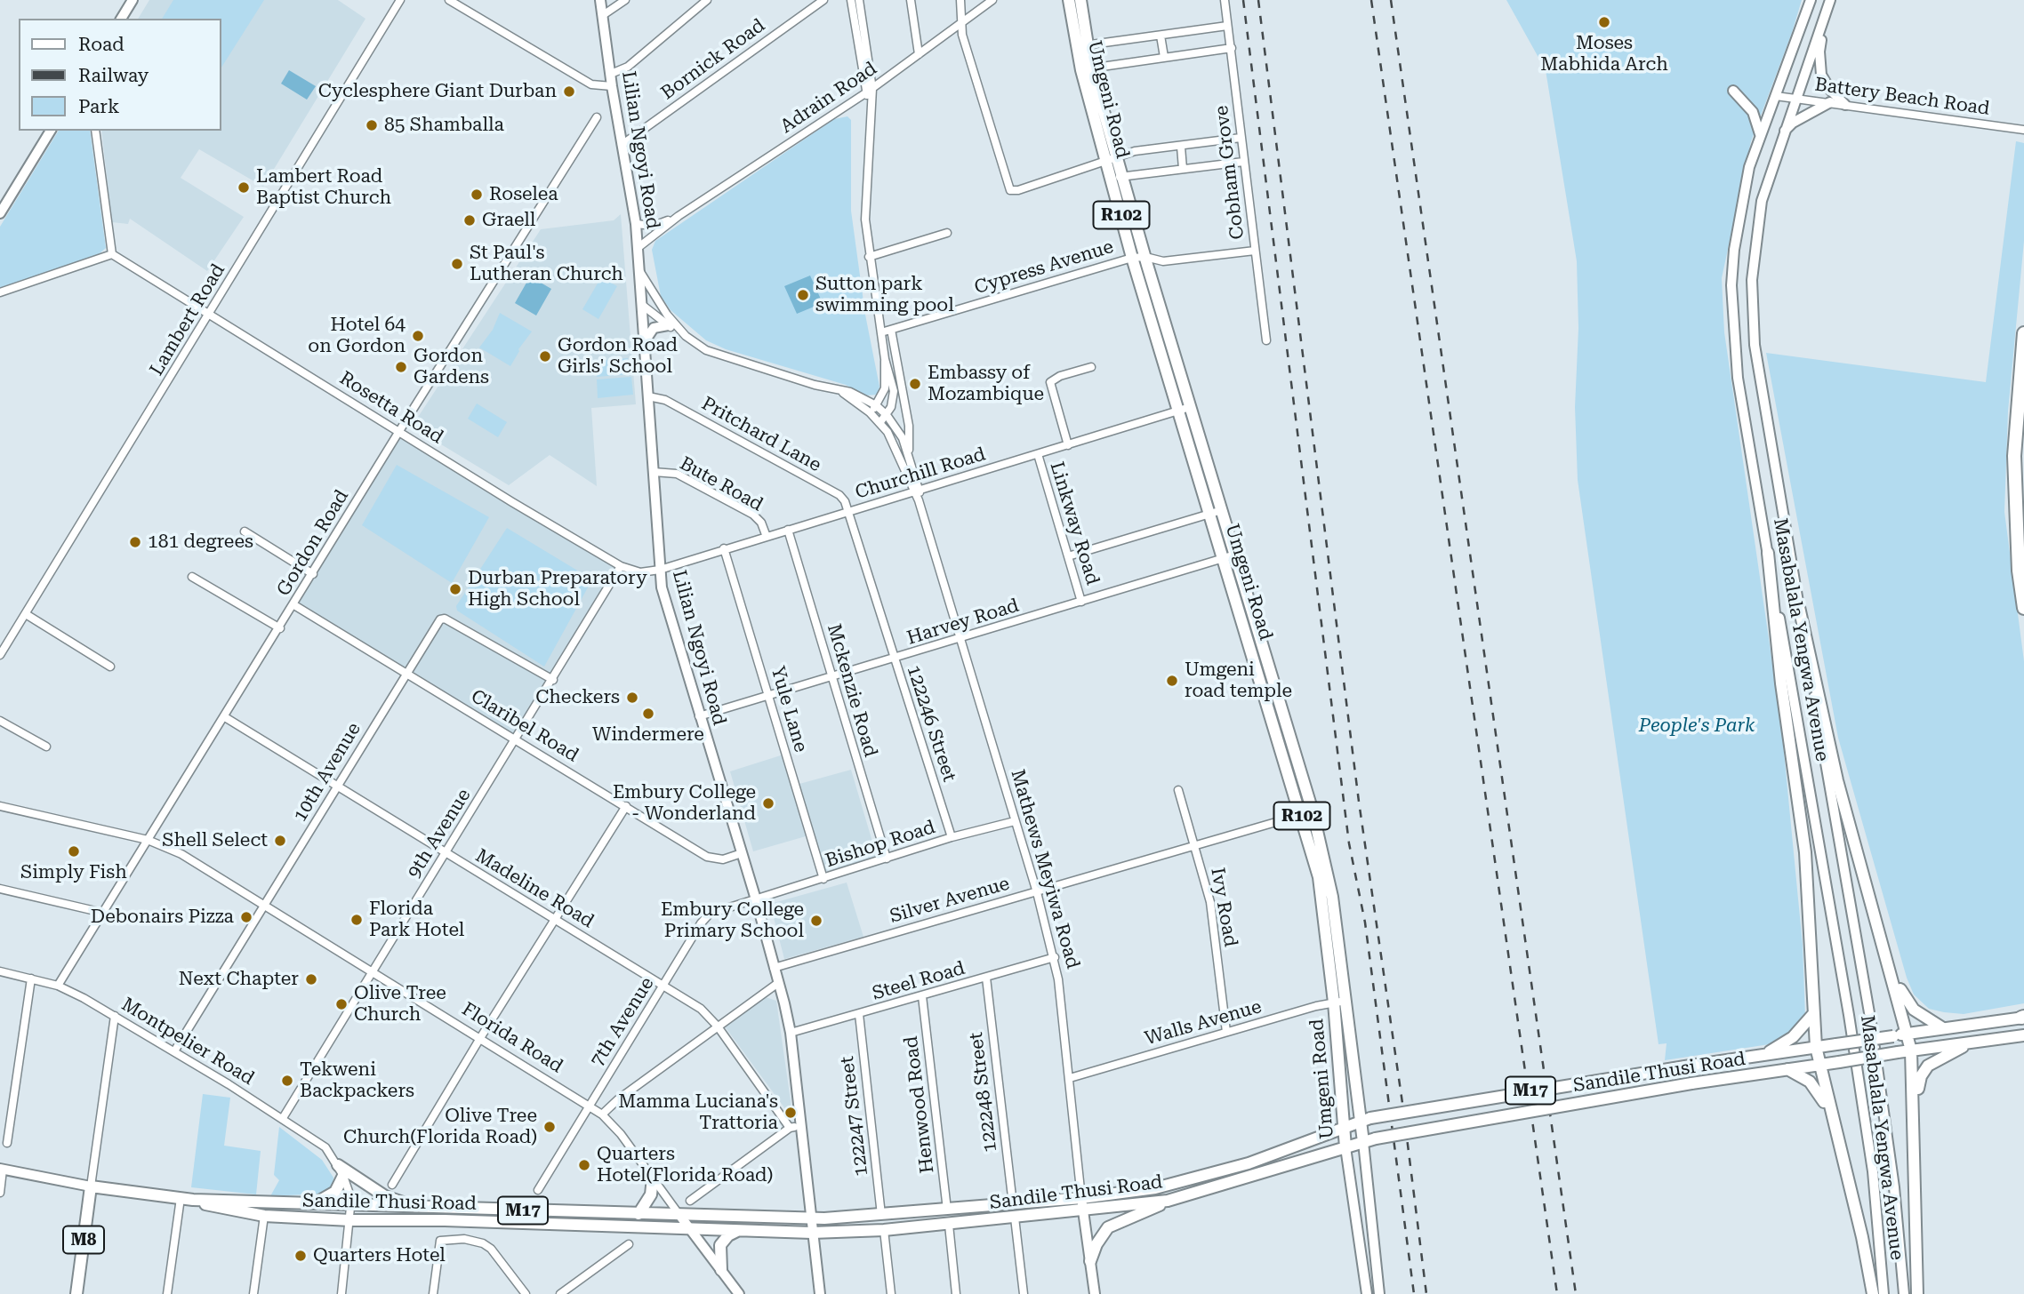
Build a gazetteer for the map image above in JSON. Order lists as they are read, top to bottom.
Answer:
{
  "streets": {
    "main road": [
      "Umgeni Road",
      "Lilian Ngoyi Road",
      "R102",
      "Masabalala Yengwa Avenue",
      "Mathews Meyiwa Road",
      "Florida Road",
      "Sandile Thusi Road",
      "M17",
      "M8"
    ],
    "street": [
      "Bornick Road",
      "Battery Beach Road",
      "Adrain Road",
      "Cobham Grove",
      "Cypress Avenue",
      "Lambert Road",
      "Rosetta Road",
      "Pritchard Lane",
      "Churchill Road",
      "Bute Road",
      "Linkway Road",
      "Gordon Road",
      "Harvey Road",
      "Mckenzie Road",
      "Yule Lane",
      "122246 Street",
      "Claribel Road",
      "10th Avenue",
      "9th Avenue",
      "Bishop Road",
      "Madeline Road",
      "Silver Avenue",
      "Ivy Road",
      "Steel Road",
      "7th Avenue",
      "Walls Avenue",
      "Montpelier Road",
      "122248 Street",
      "Henwood Road",
      "122247 Street"
    ]
  },
  "crossings": [
    ["Bornick Road", "Lilian Ngoyi Road"],
    ["Battery Beach Road", "Masabalala Yengwa Avenue"],
    ["Adrain Road", "Lilian Ngoyi Road"],
    ["Umgeni Road", "Cypress Avenue"],
    ["Umgeni Road", "Churchill Road"],
    ["Umgeni Road", "Harvey Road"],
    ["Umgeni Road", "Silver Avenue"],
    ["Umgeni Road", "Walls Avenue"],
    ["Umgeni Road", "Sandile Thusi Road"],
    ["Lilian Ngoyi Road", "Rosetta Road"],
    ["Lilian Ngoyi Road", "Pritchard Lane"],
    ["Lilian Ngoyi Road", "Churchill Road"],
    ["Lilian Ngoyi Road", "Bute Road"],
    ["Lilian Ngoyi Road", "Harvey Road"],
    ["Lilian Ngoyi Road", "Claribel Road"],
    ["Lilian Ngoyi Road", "Bishop Road"],
    ["Lilian Ngoyi Road", "Mathews Meyiwa Road"],
    ["Lilian Ngoyi Road", "Madeline Road"],
    ["Lilian Ngoyi Road", "Silver Avenue"],
    ["Lilian Ngoyi Road", "Steel Road"],
    ["Lilian Ngoyi Road", "7th Avenue"],
    ["Lilian Ngoyi Road", "Sandile Thusi Road"],
    ["Cobham Grove", "Cypress Avenue"],
    ["Lambert Road", "Rosetta Road"],
    ["Rosetta Road", "Churchill Road"],
    ["Rosetta Road", "Gordon Road"],
    ["Rosetta Road", "9th Avenue"],
    ["Pritchard Lane", "Churchill Road"],
    ["Pritchard Lane", "122246 Street"],
    ["Churchill Road", "Bute Road"],
    ["Churchill Road", "Linkway Road"],
    ["Churchill Road", "Mckenzie Road"],
    ["Churchill Road", "Yule Lane"],
    ["Churchill Road", "122246 Street"],
    ["Churchill Road", "Mathews Meyiwa Road"],
    ["Linkway Road", "Harvey Road"],
    ["Gordon Road", "Claribel Road"],
    ["Gordon Road", "Madeline Road"],
    ["Gordon Road", "Florida Road"],
    ["Gordon Road", "Montpelier Road"],
    ["Harvey Road", "Mckenzie Road"],
    ["Harvey Road", "Yule Lane"],
    ["Harvey Road", "122246 Street"],
    ["Harvey Road", "Mathews Meyiwa Road"],
    ["Mckenzie Road", "Bishop Road"],
    ["Yule Lane", "Bishop Road"],
    ["122246 Street", "Bishop Road"],
    ["Claribel Road", "10th Avenue"],
    ["Claribel Road", "9th Avenue"],
    ["10th Avenue", "9th Avenue"],
    ["10th Avenue", "Madeline Road"],
    ["10th Avenue", "Florida Road"],
    ["10th Avenue", "Montpelier Road"],
    ["9th Avenue", "Madeline Road"],
    ["9th Avenue", "Florida Road"],
    ["9th Avenue", "Montpelier Road"],
    ["Bishop Road", "Mathews Meyiwa Road"],
    ["Bishop Road", "7th Avenue"],
    ["Mathews Meyiwa Road", "Silver Avenue"],
    ["Mathews Meyiwa Road", "Steel Road"],
    ["Mathews Meyiwa Road", "Walls Avenue"],
    ["Mathews Meyiwa Road", "Sandile Thusi Road"],
    ["Madeline Road", "7th Avenue"],
    ["Silver Avenue", "Ivy Road"],
    ["Ivy Road", "Walls Avenue"],
    ["Steel Road", "122248 Street"],
    ["Steel Road", "Henwood Road"],
    ["Steel Road", "122247 Street"],
    ["7th Avenue", "Florida Road"],
    ["Florida Road", "Sandile Thusi Road"],
    ["Montpelier Road", "Sandile Thusi Road"],
    ["Sandile Thusi Road", "122248 Street"],
    ["Sandile Thusi Road", "Henwood Road"],
    ["Sandile Thusi Road", "122247 Street"],
    ["Sandile Thusi Road", "M8"]
  ],
  "parks": ["People's Park"],
  "places": [
    "Moses Mabhida Arch",
    "Cyclesphere Giant Durban",
    "85 Shamballa",
    "Lambert Road Baptist Church",
    "Roselea",
    "Graell",
    "St Paul's Lutheran Church",
    "Sutton park swimming pool",
    "Hotel 64 on Gordon",
    "Gordon Road Girls' School",
    "Gordon Gardens",
    "Embassy of Mozambique",
    "181 degrees",
    "Durban Preparatory High School",
    "Umgeni road temple",
    "Checkers",
    "Windermere",
    "Embury College - Wonderland",
    "Shell Select",
    "Simply Fish",
    "Debonairs Pizza",
    "Florida Park Hotel",
    "Embury College Primary School",
    "Next Chapter",
    "Olive Tree Church",
    "Tekweni Backpackers",
    "Mamma Luciana's Trattoria",
    "Olive Tree Church(Florida Road)",
    "Quarters Hotel(Florida Road)",
    "Quarters Hotel"
  ],
  "legend": ["Road", "Railway", "Park"]
}
